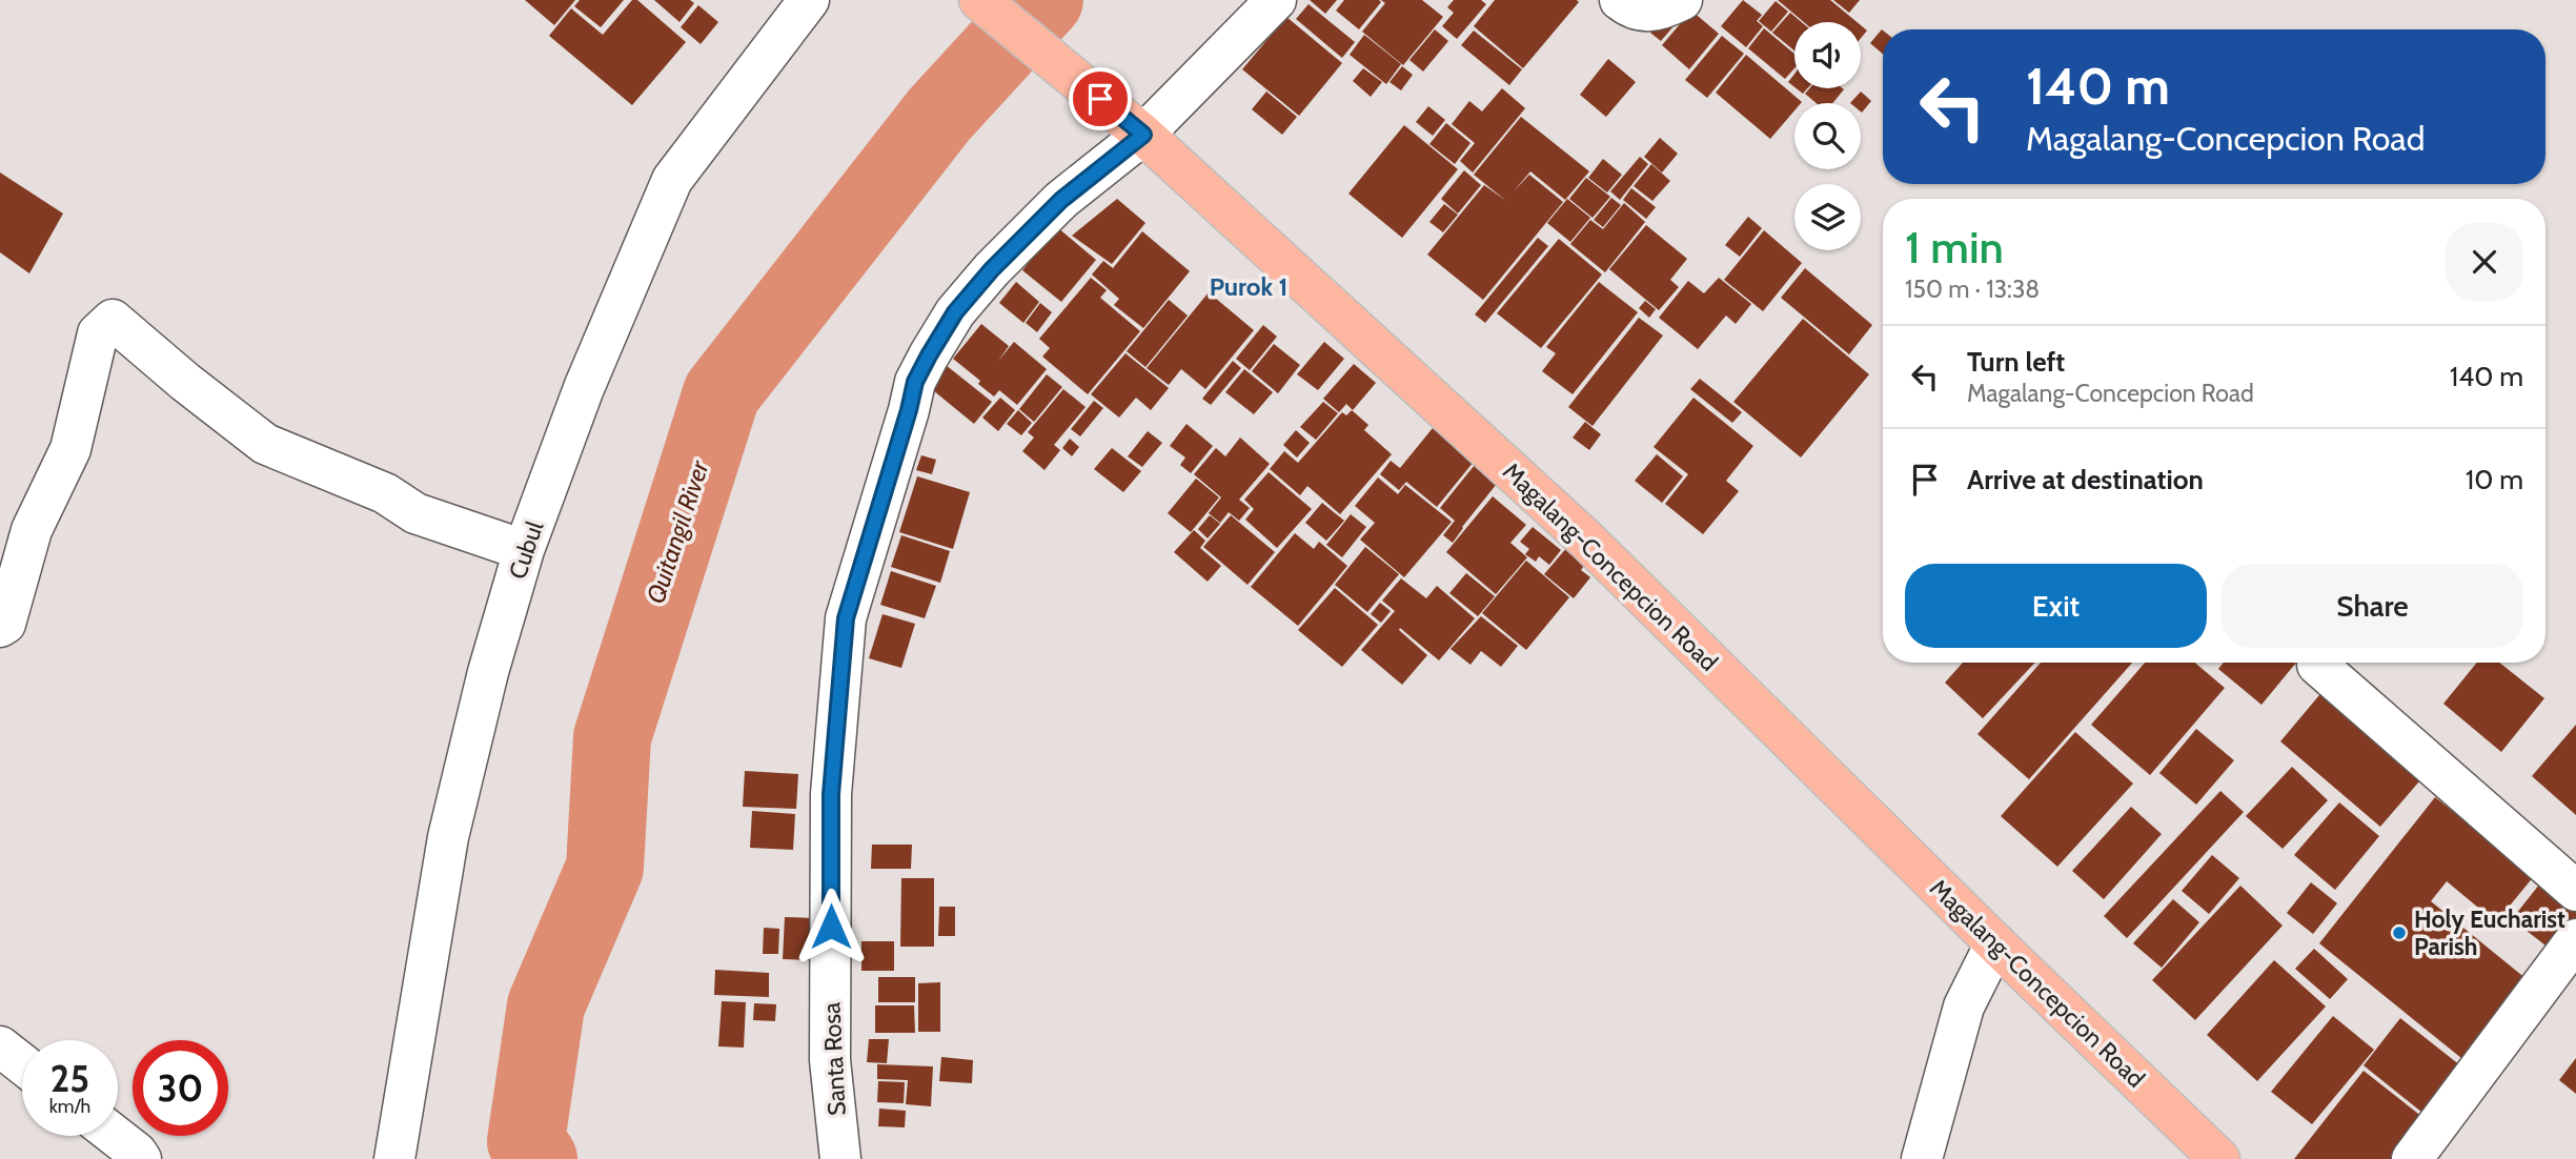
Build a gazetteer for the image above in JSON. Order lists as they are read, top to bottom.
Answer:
{
  "streets": {
    "main road": ["Magalang-Concepcion Road"],
    "street": ["Cubul", "Santa Rosa"]
  },
  "crossings": [
    ["Magalang-Concepcion Road", "Santa Rosa"]
  ],
  "districts": ["Purok 1"],
  "water": ["Quitangil River"],
  "places": ["Holy Eucharist Parish"],
  "page": {
    "turn": ["140 m", "Magalang-Concepcion Road"],
    "heading": ["1 min", "150 m · 13:38"],
    "list": [
      {
        "name": "Turn left",
        "note": "Magalang-Concepcion Road",
        "value": "140 m"
      },
      {
        "name": "Arrive at destination",
        "value": "10 m"
      }
    ],
    "buttons": ["Exit", "Share"],
    "speed": "25 km/h",
    "limit": "30"
  }
}
